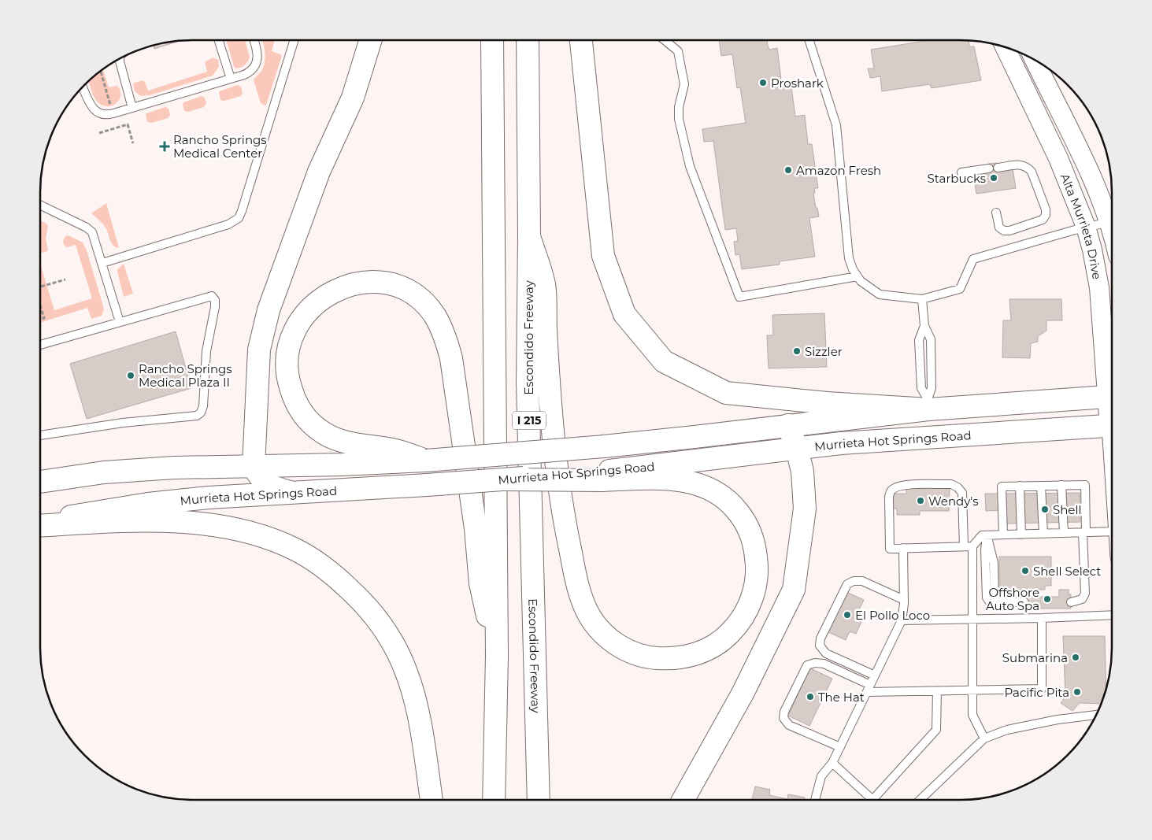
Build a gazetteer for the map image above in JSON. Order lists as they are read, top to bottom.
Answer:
{
  "streets": {
    "main road": ["Escondido Freeway", "I 215", "Murrieta Hot Springs Road"],
    "street": ["Alta Murrieta Drive"]
  },
  "places": {
    "other": [
      "Proshark",
      "Amazon Fresh",
      "Starbucks",
      "Sizzler",
      "Rancho Springs Medical Plaza II",
      "Wendy's",
      "Shell",
      "Shell Select",
      "Offshore Auto Spa",
      "El Pollo Loco",
      "Submarina",
      "Pacific Pita",
      "The Hat"
    ],
    "health": ["Rancho Springs Medical Center"]
  }
}
